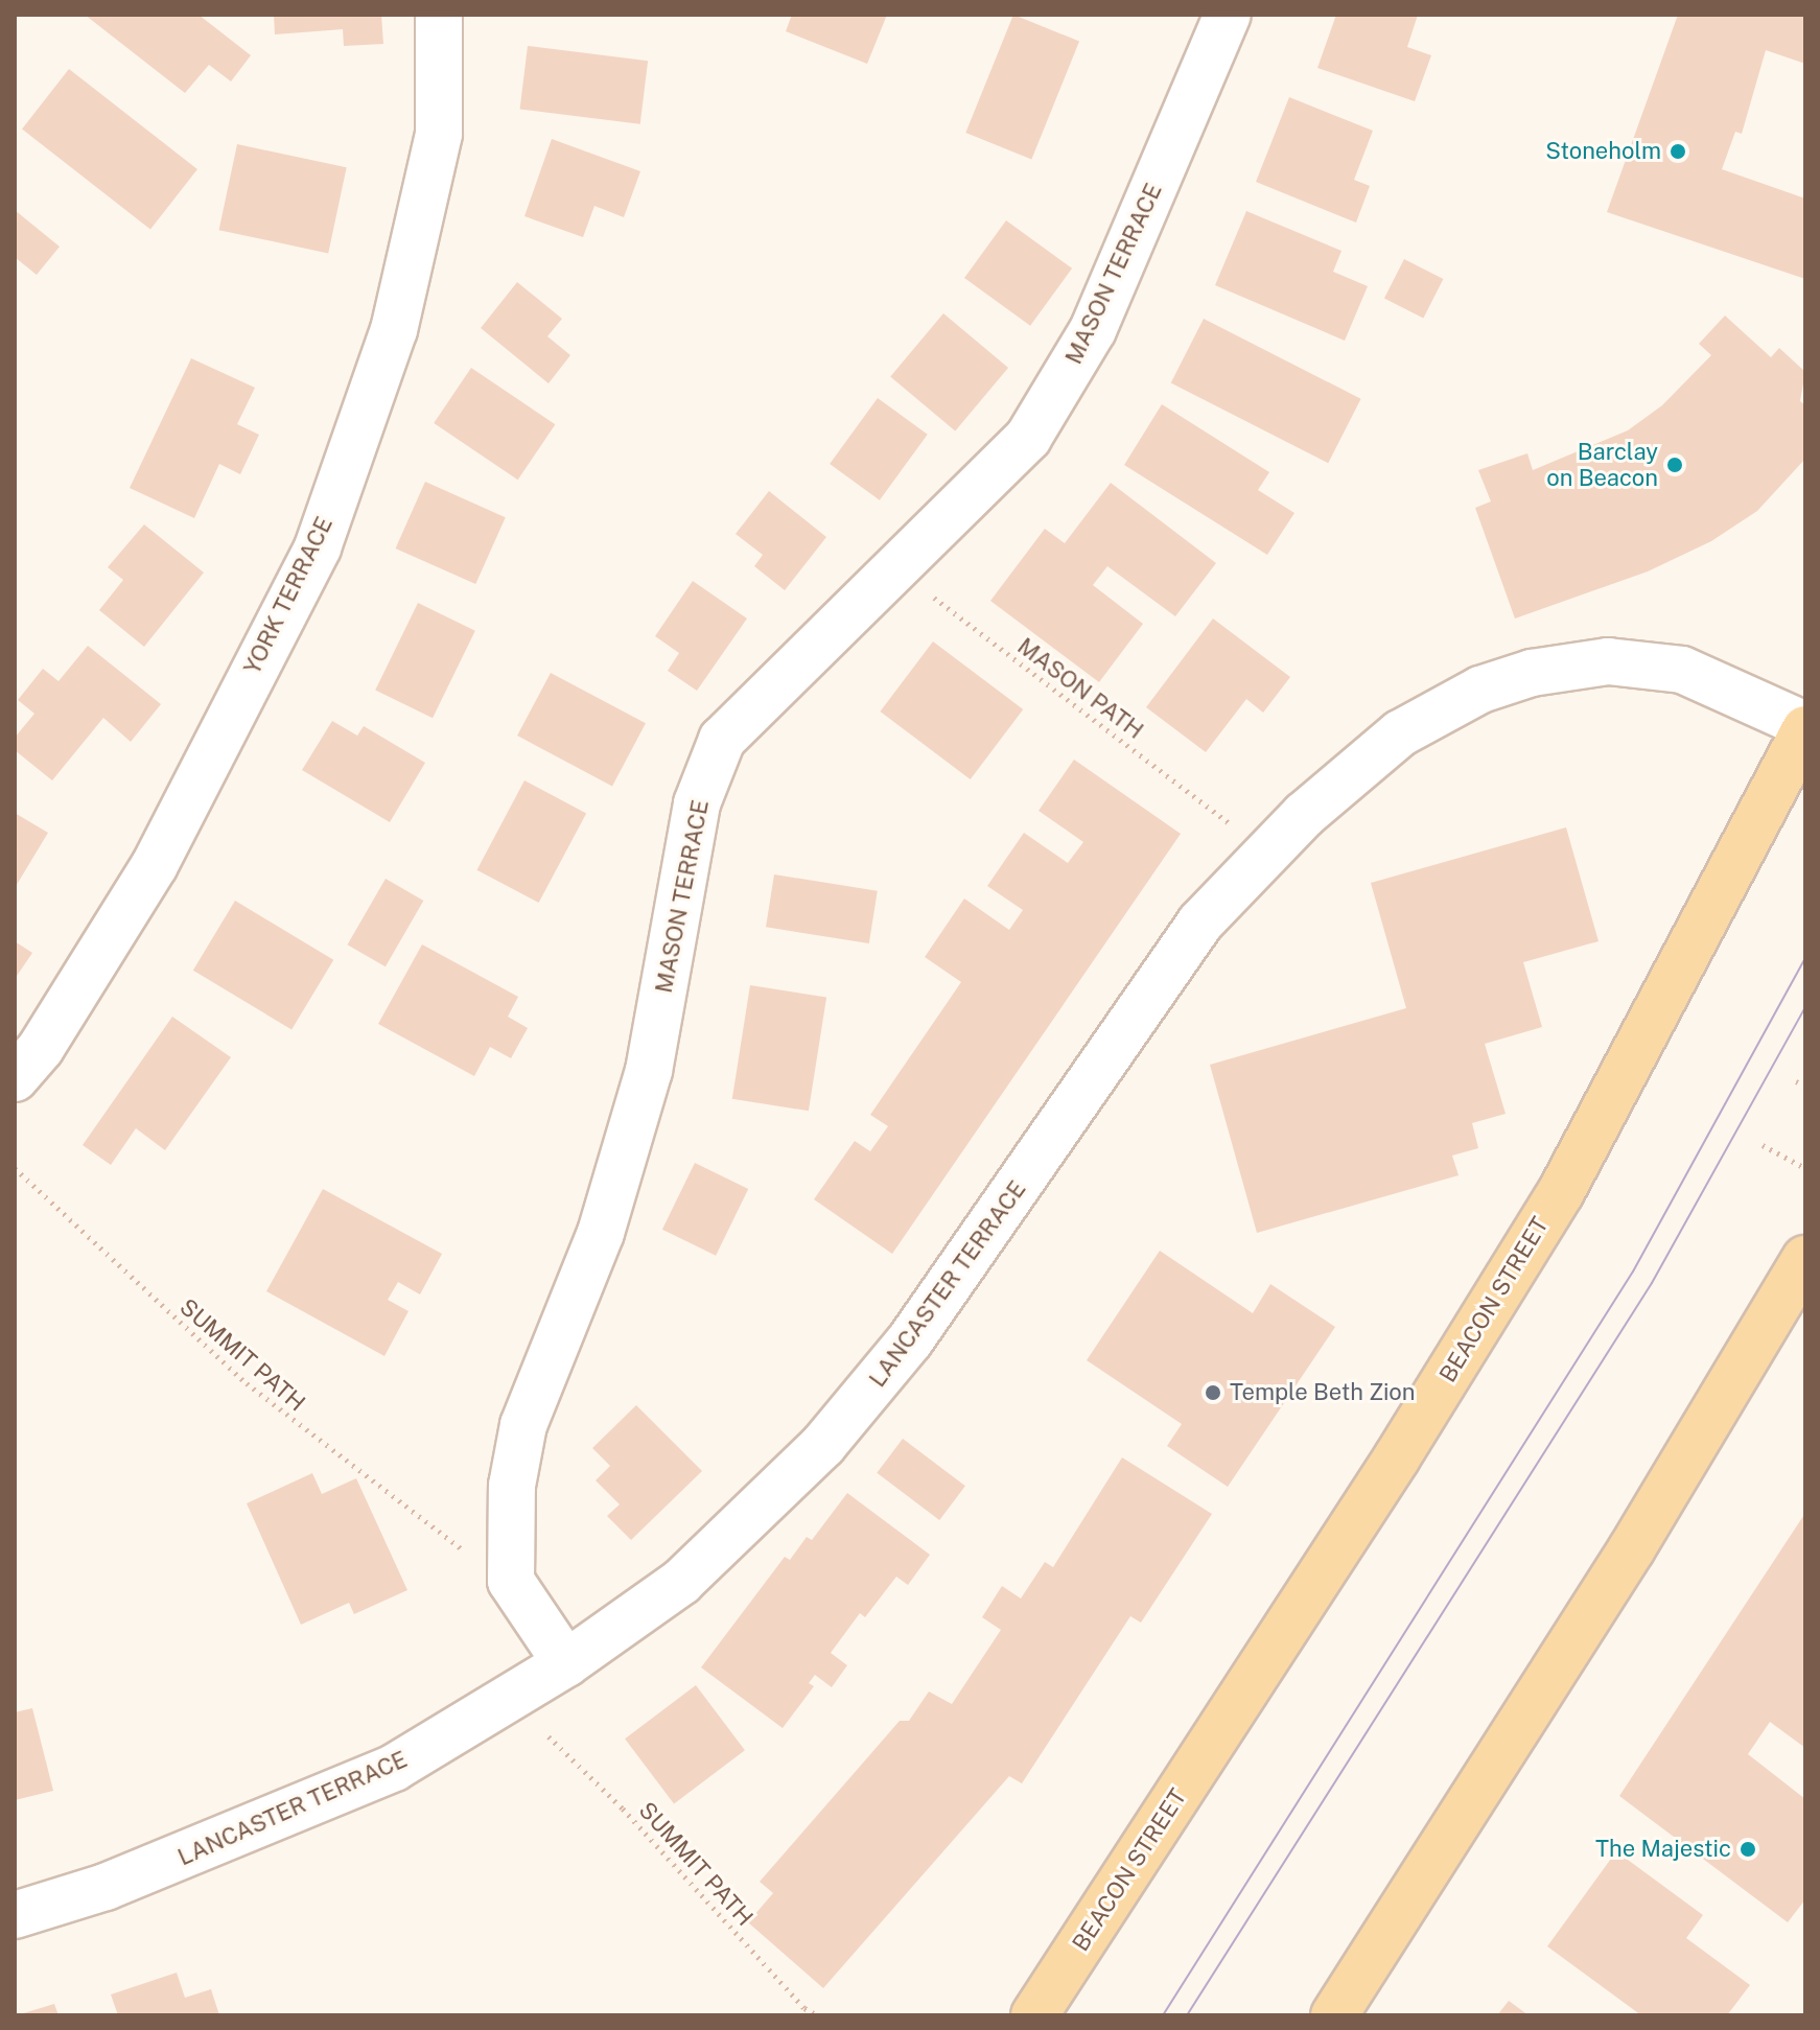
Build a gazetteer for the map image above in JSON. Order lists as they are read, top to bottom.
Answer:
{
  "streets": {
    "main road": ["BEACON STREET"],
    "street": ["MASON TERRACE", "YORK TERRACE", "LANCASTER TERRACE"],
    "path": ["MASON PATH", "SUMMIT PATH"]
  },
  "crossings": [
    ["MASON TERRACE", "MASON PATH"],
    ["MASON TERRACE", "LANCASTER TERRACE"],
    ["LANCASTER TERRACE", "BEACON STREET"]
  ],
  "places": [
    "Stoneholm",
    "Barclay on Beacon",
    "Temple Beth Zion",
    "The Majestic"
  ]
}
